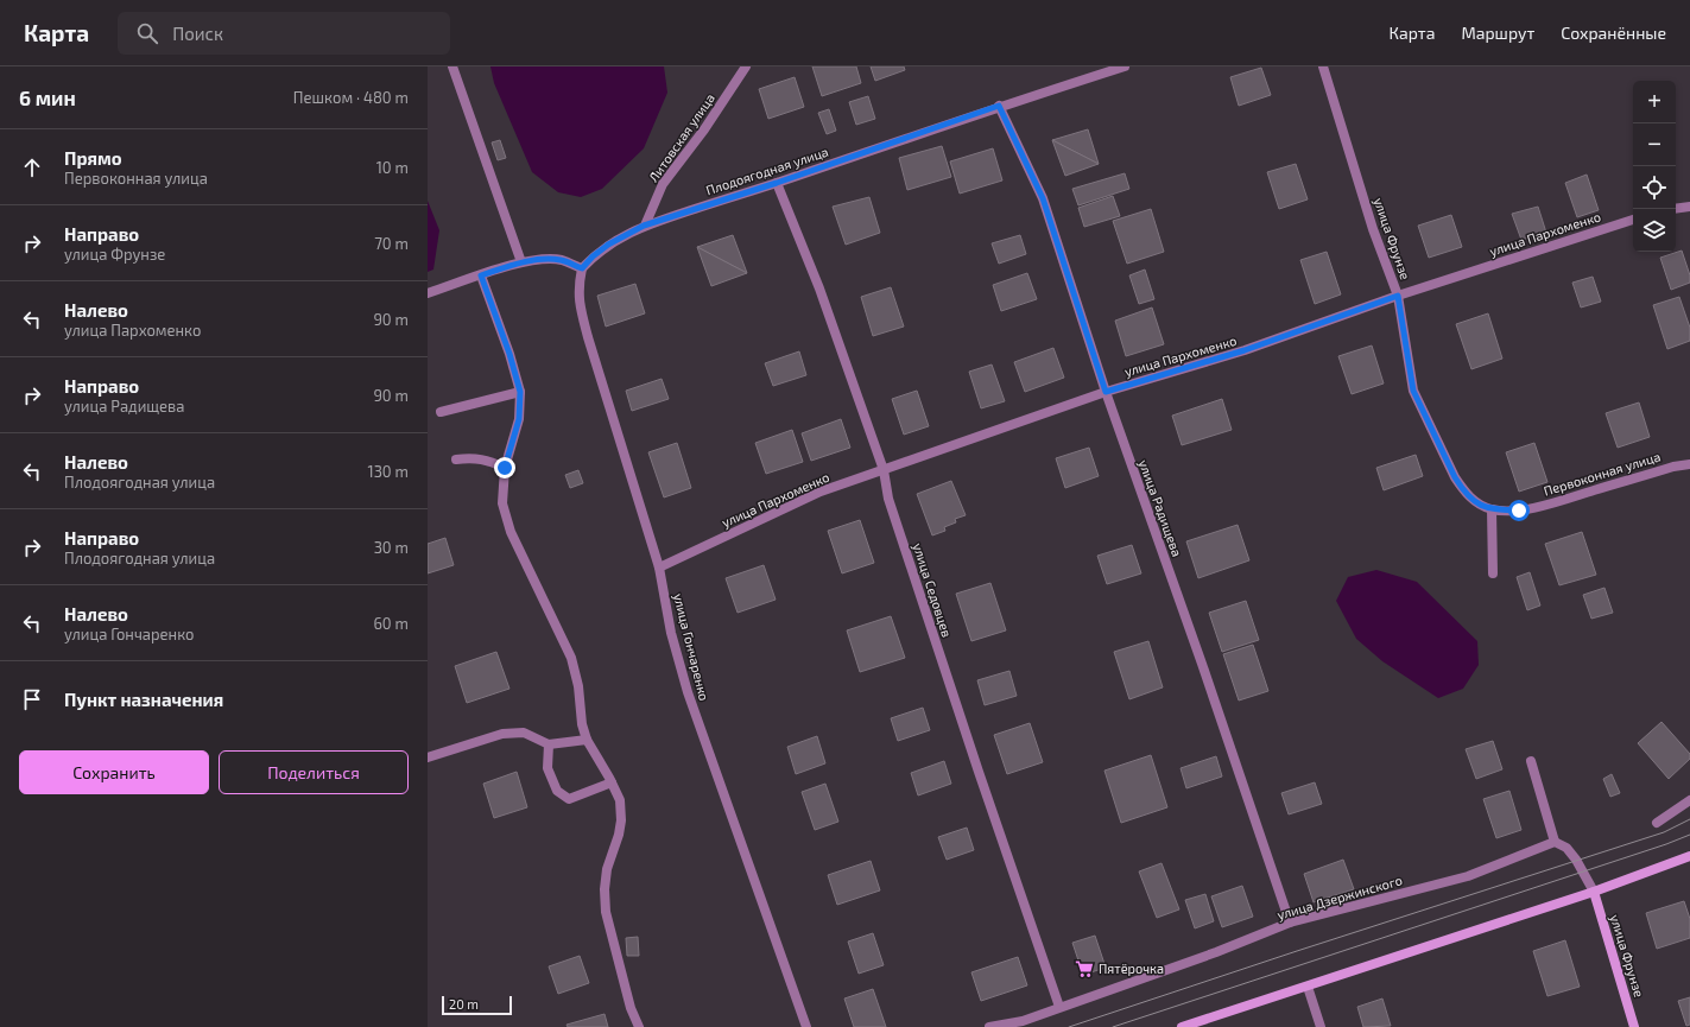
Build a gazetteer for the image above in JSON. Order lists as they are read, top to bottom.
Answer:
{
  "streets": {
    "main road": ["улица Фрунзе"],
    "street": [
      "Литовская улица",
      "Плодоягодная улица",
      "улица Пархоменко",
      "Первоконная улица",
      "улица Радищева",
      "улица Седовцев",
      "улица Гончаренко",
      "улица Дзержинского"
    ]
  },
  "crossings": [
    ["Литовская улица", "Плодоягодная улица"],
    ["Плодоягодная улица", "улица Радищева"],
    ["Плодоягодная улица", "улица Седовцев"],
    ["Плодоягодная улица", "улица Гончаренко"],
    ["улица Пархоменко", "улица Фрунзе"],
    ["улица Пархоменко", "улица Радищева"],
    ["улица Пархоменко", "улица Седовцев"],
    ["улица Пархоменко", "улица Гончаренко"],
    ["улица Фрунзе", "Первоконная улица"],
    ["улица Радищева", "улица Дзержинского"],
    ["улица Седовцев", "улица Дзержинского"]
  ],
  "places": {
    "supermarket": ["Пятёрочка"]
  },
  "scale_bar": "20 m",
  "page": {
    "header": "Карта",
    "search": "Поиск",
    "nav": ["Карта", "Маршрут", "Сохранённые"],
    "heading": ["6 мин", "Пешком · 480 m"],
    "map_buttons": ["+", "−"],
    "list": [
      ["Прямо", "Первоконная улица", "10 m"],
      ["Направо", "улица Фрунзе", "70 m"],
      ["Налево", "улица Пархоменко", "90 m"],
      ["Направо", "улица Радищева", "90 m"],
      ["Налево", "Плодоягодная улица", "130 m"],
      ["Направо", "Плодоягодная улица", "30 m"],
      ["Налево", "улица Гончаренко", "60 m"],
      "Пункт назначения"
    ],
    "buttons": ["Сохранить", "Поделиться"],
    "scale": "20 m"
  }
}
